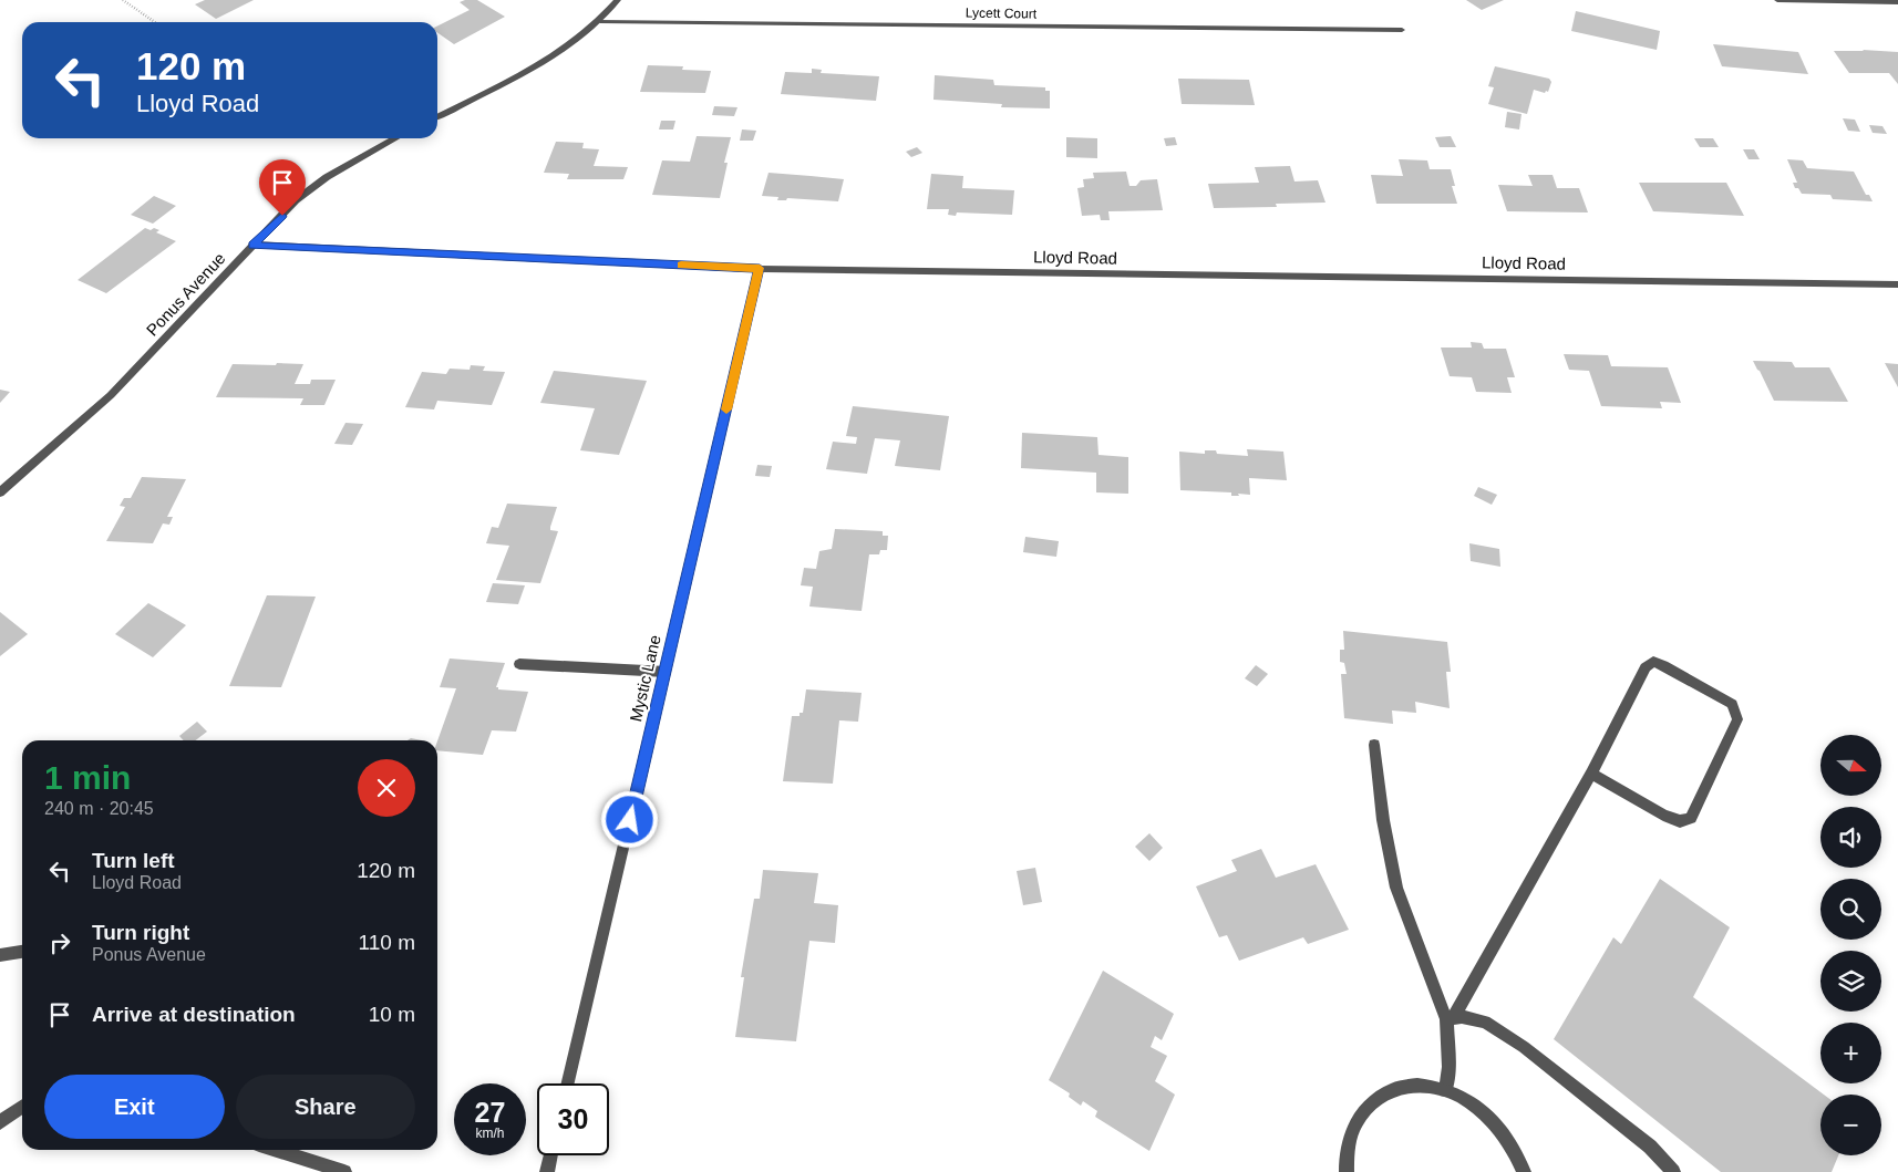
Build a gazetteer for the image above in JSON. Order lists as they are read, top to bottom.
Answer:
{
  "streets": {
    "street": [
      "Lycett Court",
      "Lloyd Road",
      "Ponus Avenue",
      "Mystic Lane"
    ]
  },
  "crossings": [
    ["Lloyd Road", "Ponus Avenue"],
    ["Lloyd Road", "Mystic Lane"]
  ],
  "north": "right",
  "page": {
    "turn": ["120 m", "Lloyd Road"],
    "map_buttons": ["+", "−"],
    "heading": ["1 min", "240 m · 20:45"],
    "list": [
      {
        "name": "Turn left",
        "note": "Lloyd Road",
        "value": "120 m"
      },
      {
        "name": "Turn right",
        "note": "Ponus Avenue",
        "value": "110 m"
      },
      {
        "name": "Arrive at destination",
        "value": "10 m"
      }
    ],
    "buttons": ["Exit", "Share"],
    "speed": "27 km/h",
    "limit": "30"
  }
}
